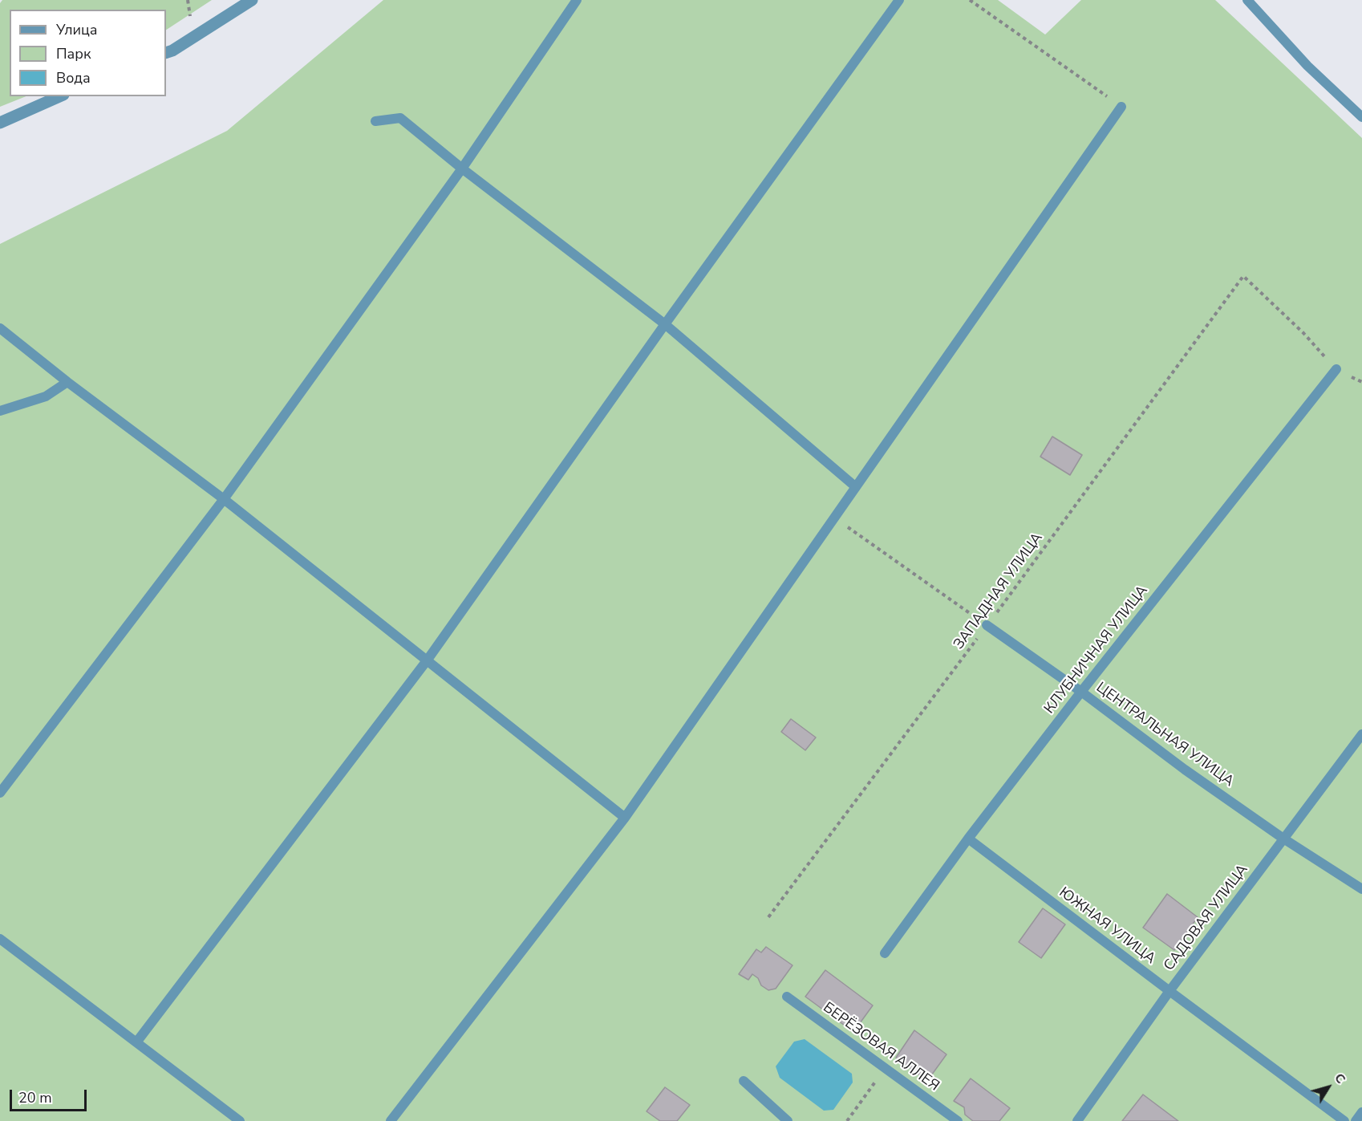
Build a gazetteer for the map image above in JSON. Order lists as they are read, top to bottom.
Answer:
{
  "streets": {
    "lane": [
      "КЛУБНИЧНАЯ УЛИЦА",
      "ЦЕНТРАЛЬНАЯ УЛИЦА",
      "САДОВАЯ УЛИЦА",
      "ЮЖНАЯ УЛИЦА",
      "БЕРЁЗОВАЯ АЛЛЕЯ"
    ],
    "path": ["ЗАПАДНАЯ УЛИЦА"]
  },
  "crossings": [
    ["ЗАПАДНАЯ УЛИЦА", "КЛУБНИЧНАЯ УЛИЦА"],
    ["ЗАПАДНАЯ УЛИЦА", "ЦЕНТРАЛЬНАЯ УЛИЦА"],
    ["КЛУБНИЧНАЯ УЛИЦА", "ЦЕНТРАЛЬНАЯ УЛИЦА"],
    ["КЛУБНИЧНАЯ УЛИЦА", "ЮЖНАЯ УЛИЦА"],
    ["ЦЕНТРАЛЬНАЯ УЛИЦА", "САДОВАЯ УЛИЦА"],
    ["САДОВАЯ УЛИЦА", "ЮЖНАЯ УЛИЦА"]
  ],
  "legend": ["Улица", "Парк", "Вода"],
  "scale_bar": "20 m",
  "north": "top right"
}
